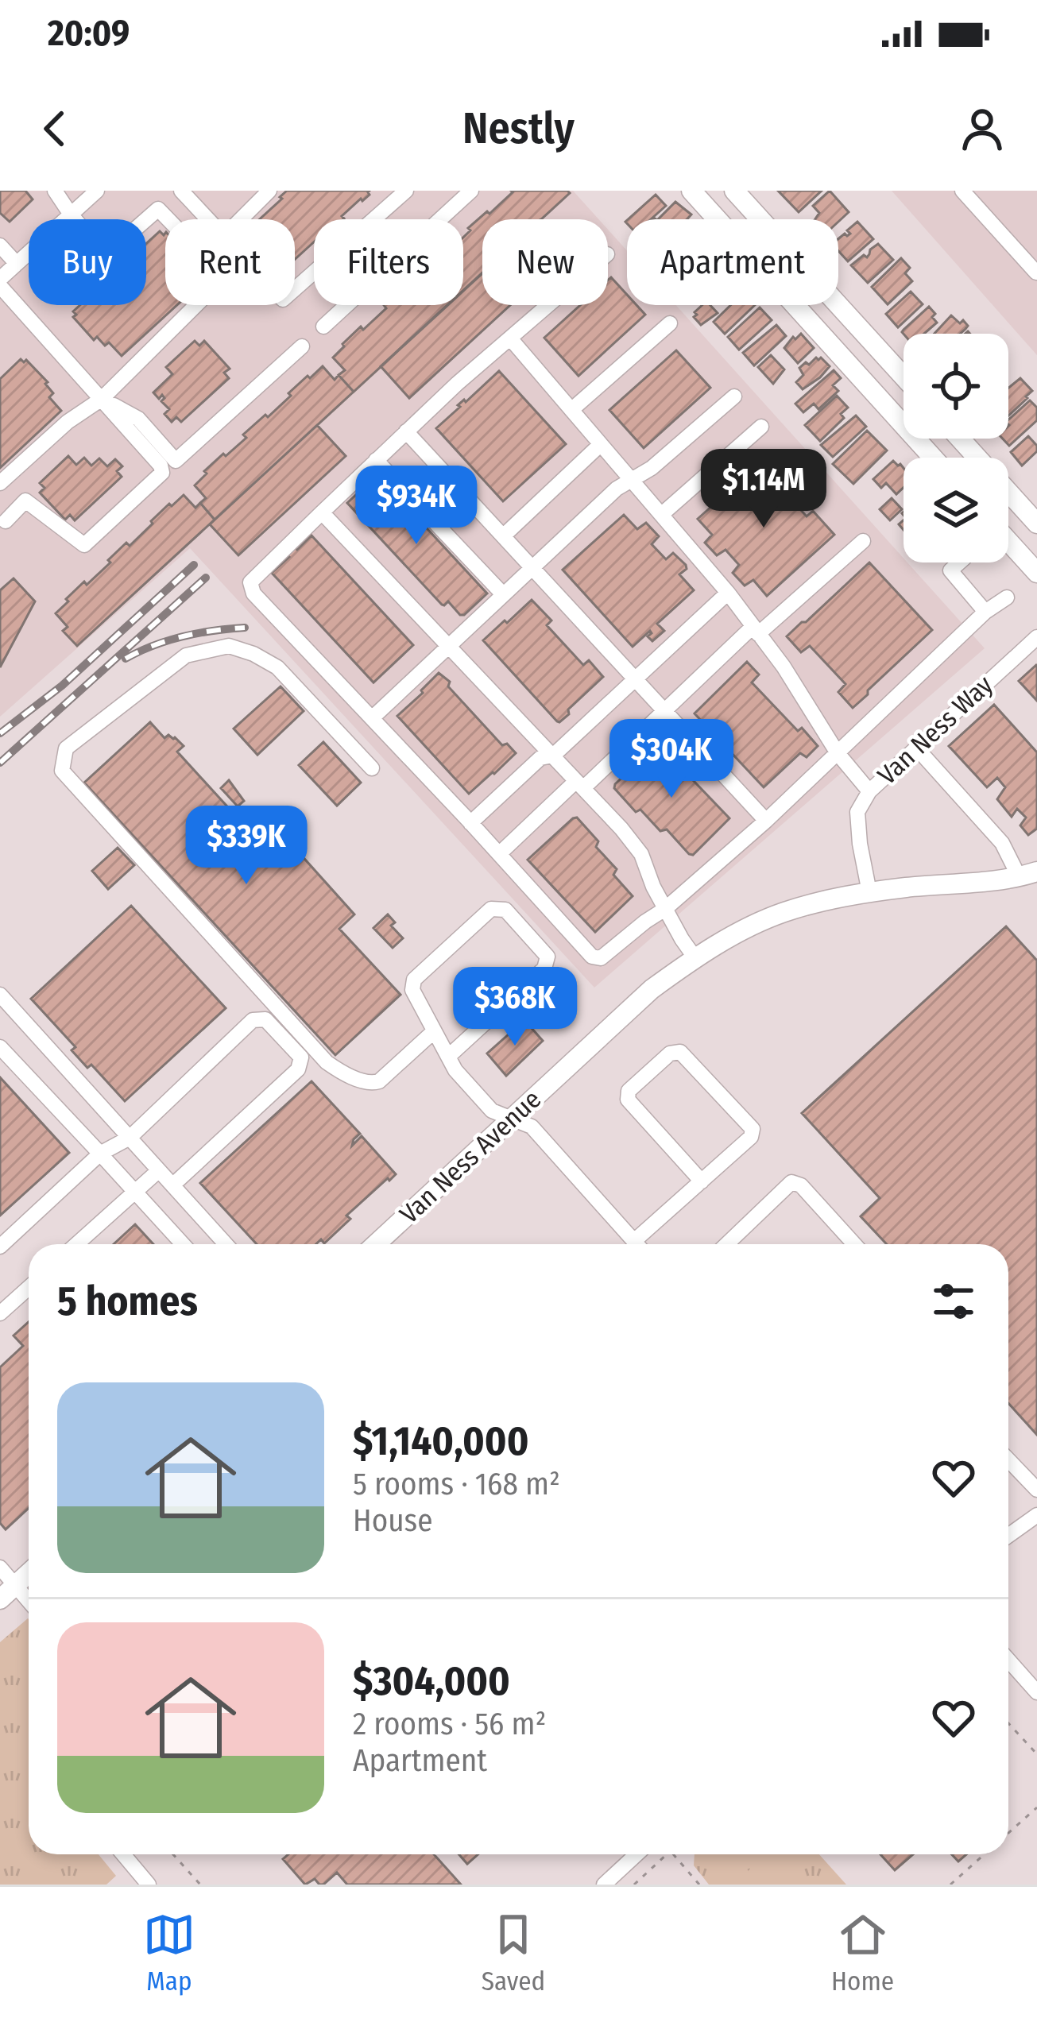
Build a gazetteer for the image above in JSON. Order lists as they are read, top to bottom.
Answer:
{
  "streets": {
    "main road": ["Van Ness Avenue"],
    "street": ["Van Ness Way"]
  },
  "crossings": [
    ["Van Ness Way", "Van Ness Avenue"]
  ],
  "page": {
    "status": "20:09",
    "header": "Nestly",
    "chip": [
      "Buy",
      "Rent",
      "Filters",
      "New",
      "Apartment"
    ],
    "price": [
      "$1.14M",
      "$934K",
      "$304K",
      "$339K",
      "$368K"
    ],
    "heading": "5 homes",
    "list": [
      {
        "name": "$1,140,000",
        "note": "5 rooms · 168 m² · House"
      },
      {
        "name": "$304,000",
        "note": "2 rooms · 56 m² · Apartment"
      }
    ],
    "tabs": ["Map", "Saved", "Home"]
  }
}
